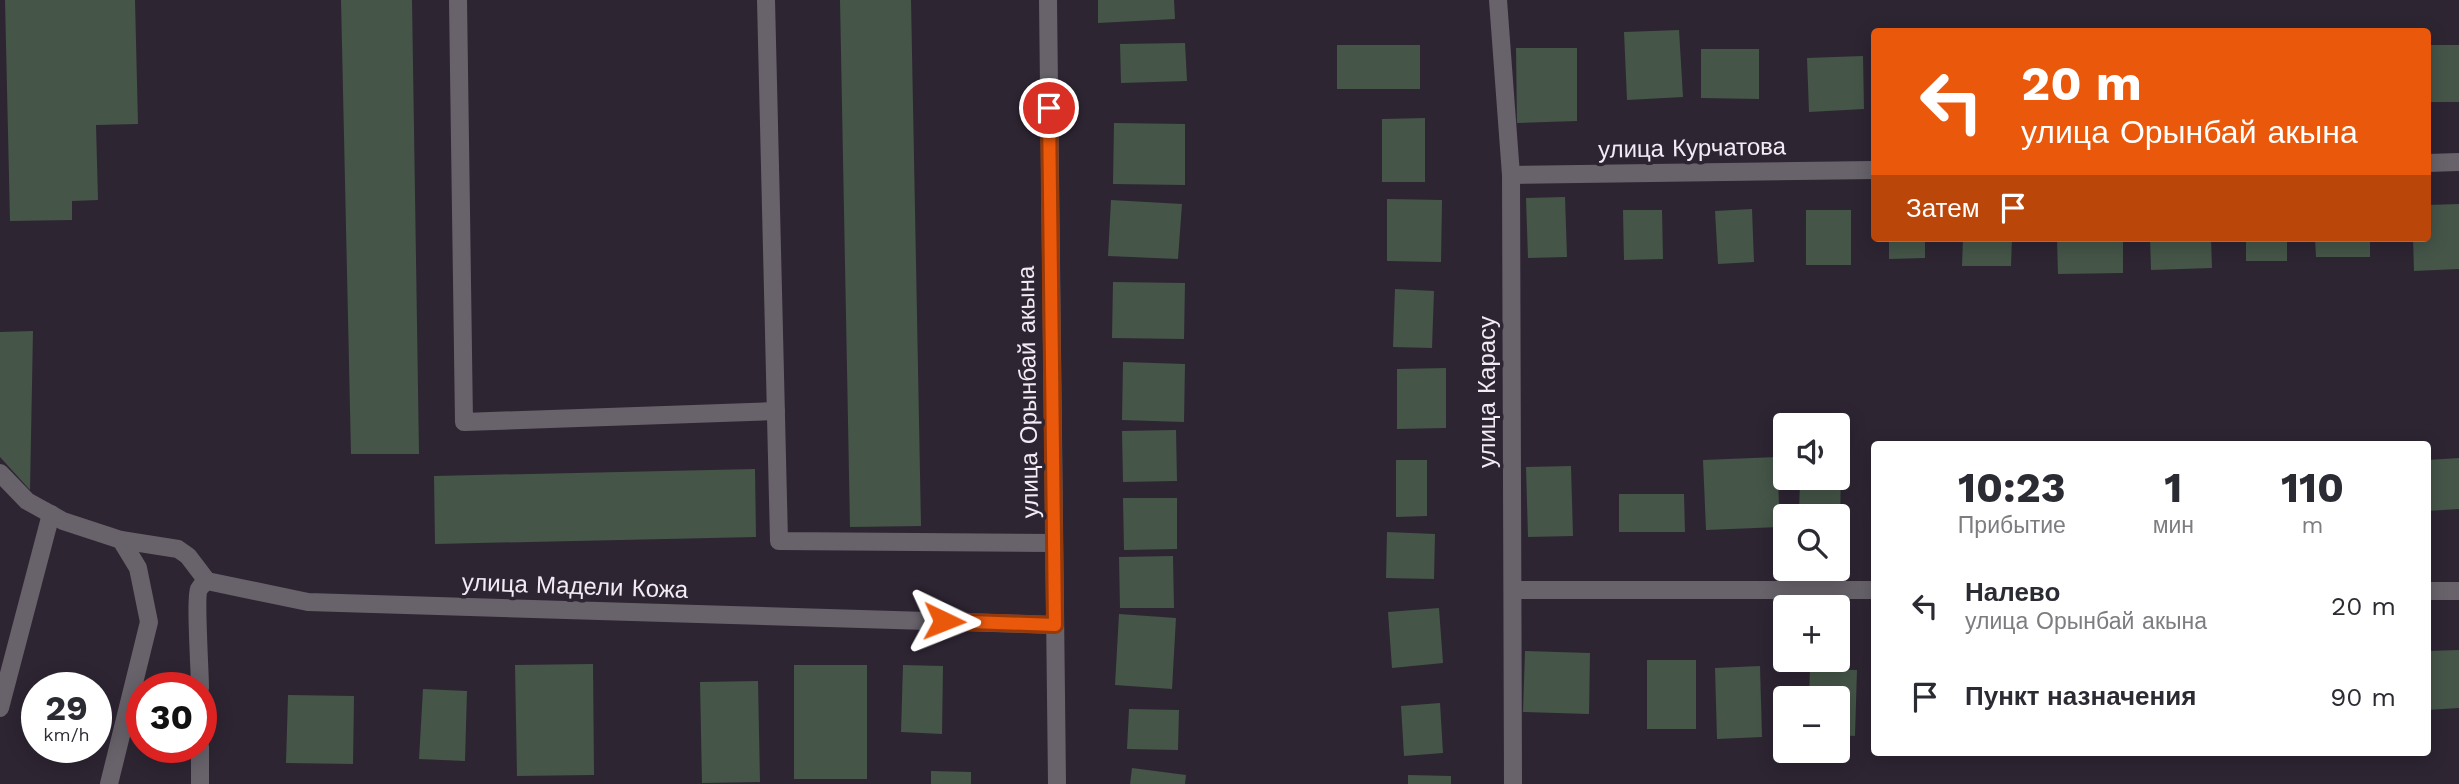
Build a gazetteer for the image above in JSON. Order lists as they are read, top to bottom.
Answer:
{
  "streets": {
    "street": [
      "улица Курчатова",
      "улица Орынбай акына",
      "улица Карасу",
      "улица Мадели Кожа"
    ]
  },
  "crossings": [
    ["улица Курчатова", "улица Карасу"],
    ["улица Орынбай акына", "улица Мадели Кожа"]
  ],
  "page": {
    "turn": ["20 m", "улица Орынбай акына"],
    "then": "Затем",
    "map_buttons": ["+", "−"],
    "eta": [
      "10:23",
      "Прибытие",
      "1",
      "мин",
      "110",
      "m"
    ],
    "list": [
      {
        "name": "Налево",
        "note": "улица Орынбай акына",
        "value": "20 m"
      },
      {
        "name": "Пункт назначения",
        "value": "90 m"
      }
    ],
    "speed": "29 km/h",
    "limit": "30"
  }
}
